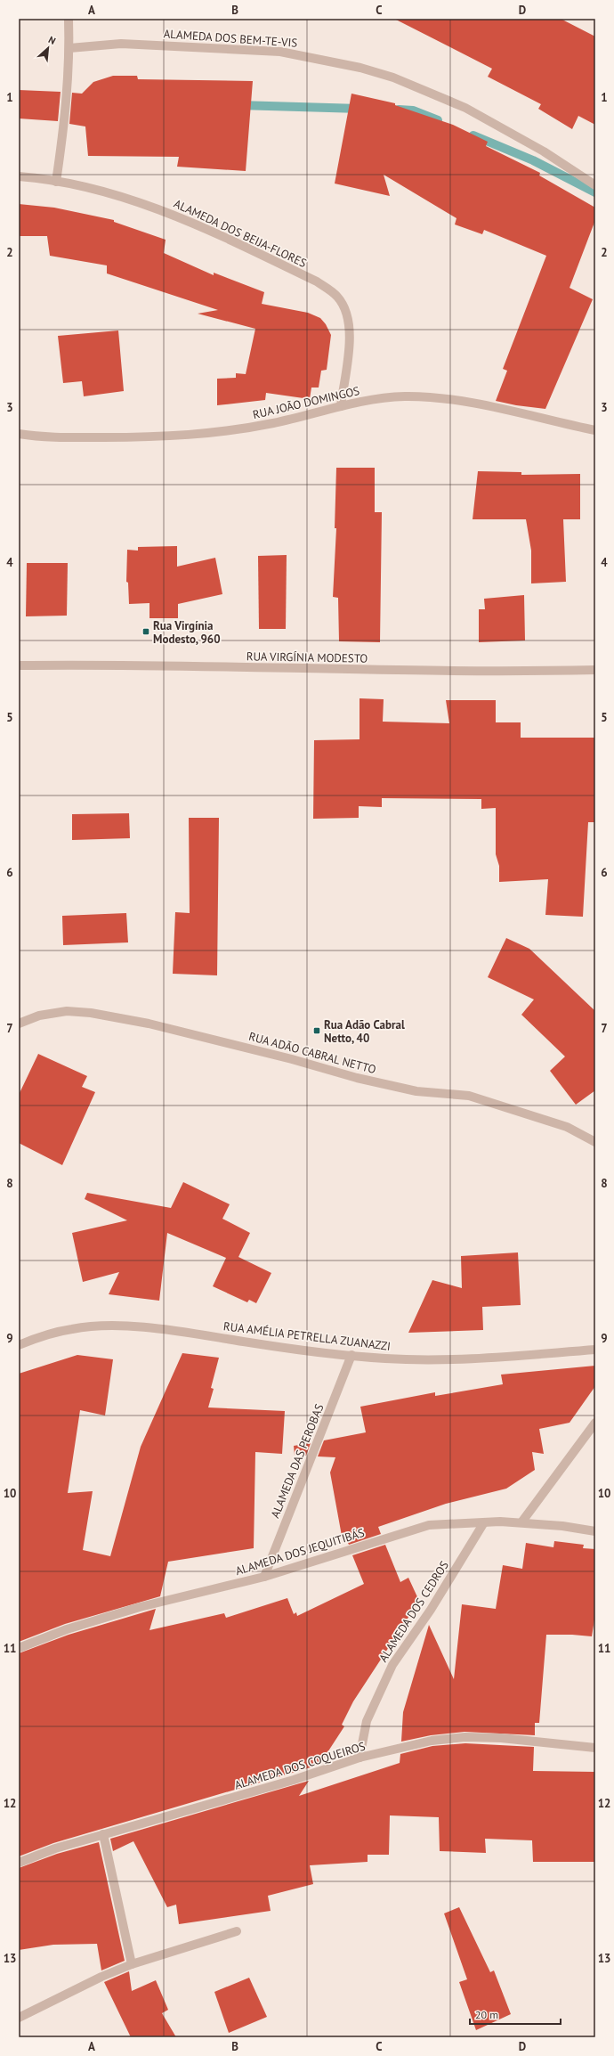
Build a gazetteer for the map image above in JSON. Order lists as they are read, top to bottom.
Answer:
{
  "streets": {
    "street": [
      "ALAMEDA DOS BEM-TE-VIS",
      "ALAMEDA DOS BEIJA-FLORES",
      "RUA JOÃO DOMINGOS",
      "RUA VIRGÍNIA MODESTO",
      "RUA ADÃO CABRAL NETTO",
      "RUA AMÉLIA PETRELLA ZUANAZZI",
      "ALAMEDA DAS PEROBAS",
      "ALAMEDA DOS JEQUITIBÁS",
      "ALAMEDA DOS CEDROS",
      "ALAMEDA DOS COQUEIROS"
    ]
  },
  "crossings": [
    ["ALAMEDA DOS BEIJA-FLORES", "RUA JOÃO DOMINGOS"],
    ["RUA AMÉLIA PETRELLA ZUANAZZI", "ALAMEDA DAS PEROBAS"],
    ["ALAMEDA DAS PEROBAS", "ALAMEDA DOS JEQUITIBÁS"],
    ["ALAMEDA DOS JEQUITIBÁS", "ALAMEDA DOS CEDROS"],
    ["ALAMEDA DOS CEDROS", "ALAMEDA DOS COQUEIROS"]
  ],
  "places": {
    "transit": ["Rua Virgínia Modesto, 960", "Rua Adão Cabral Netto, 40"]
  },
  "scale_bar": "20 m",
  "north": "top right",
  "grid": {
    "columns": [
      "A",
      "B",
      "C",
      "D"
    ],
    "rows": [
      "1",
      "2",
      "3",
      "4",
      "5",
      "6",
      "7",
      "8",
      "9",
      "10",
      "11",
      "12",
      "13"
    ]
  }
}
